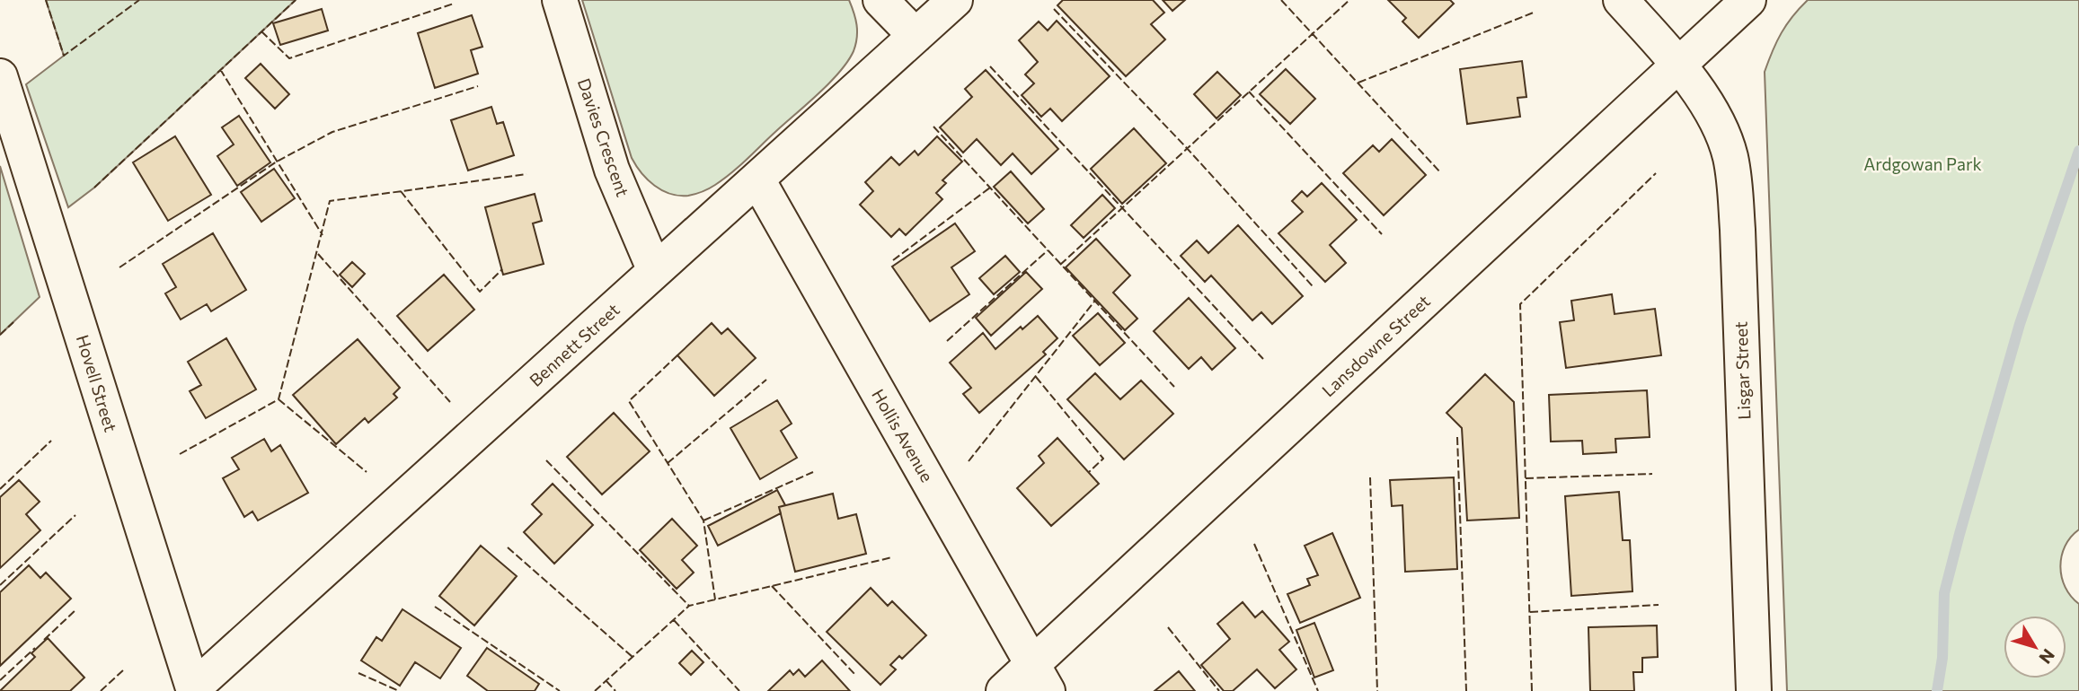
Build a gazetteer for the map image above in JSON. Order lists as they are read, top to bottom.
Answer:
{
  "streets": {
    "street": [
      "Davies Crescent",
      "Bennett Street",
      "Lansdowne Street",
      "Lisgar Street",
      "Hovell Street",
      "Hollis Avenue"
    ]
  },
  "crossings": [
    ["Davies Crescent", "Bennett Street"],
    ["Bennett Street", "Hovell Street"],
    ["Bennett Street", "Hollis Avenue"],
    ["Lansdowne Street", "Lisgar Street"],
    ["Lansdowne Street", "Hollis Avenue"]
  ],
  "parks": ["Ardgowan Park"],
  "north": "bottom right"
}
